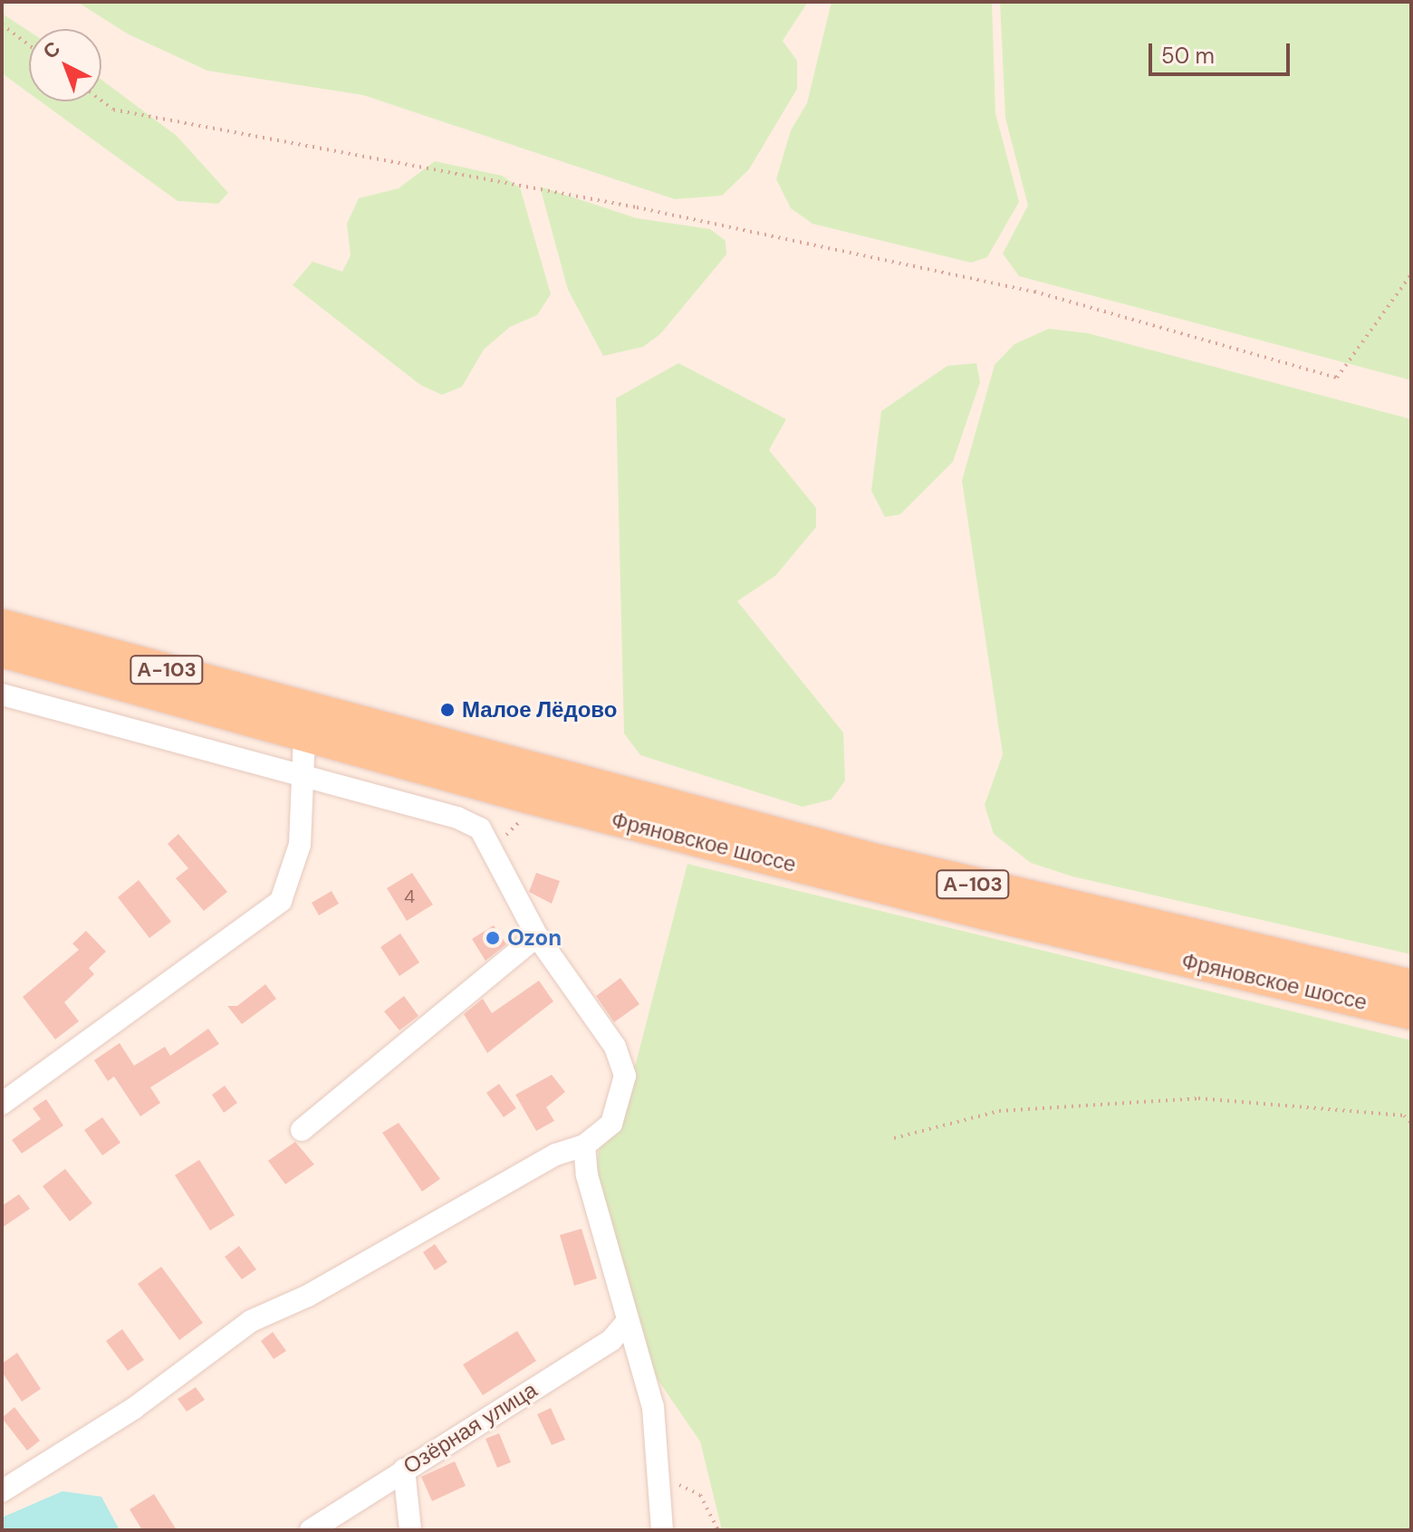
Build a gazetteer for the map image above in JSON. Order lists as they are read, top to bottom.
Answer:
{
  "streets": {
    "main road": ["А-103", "Фряновское шоссе"],
    "street": ["Озёрная улица"]
  },
  "places": ["Малое Лёдово", "Ozon"],
  "house_numbers": ["4"],
  "scale_bar": "50 m",
  "north": "top left"
}
